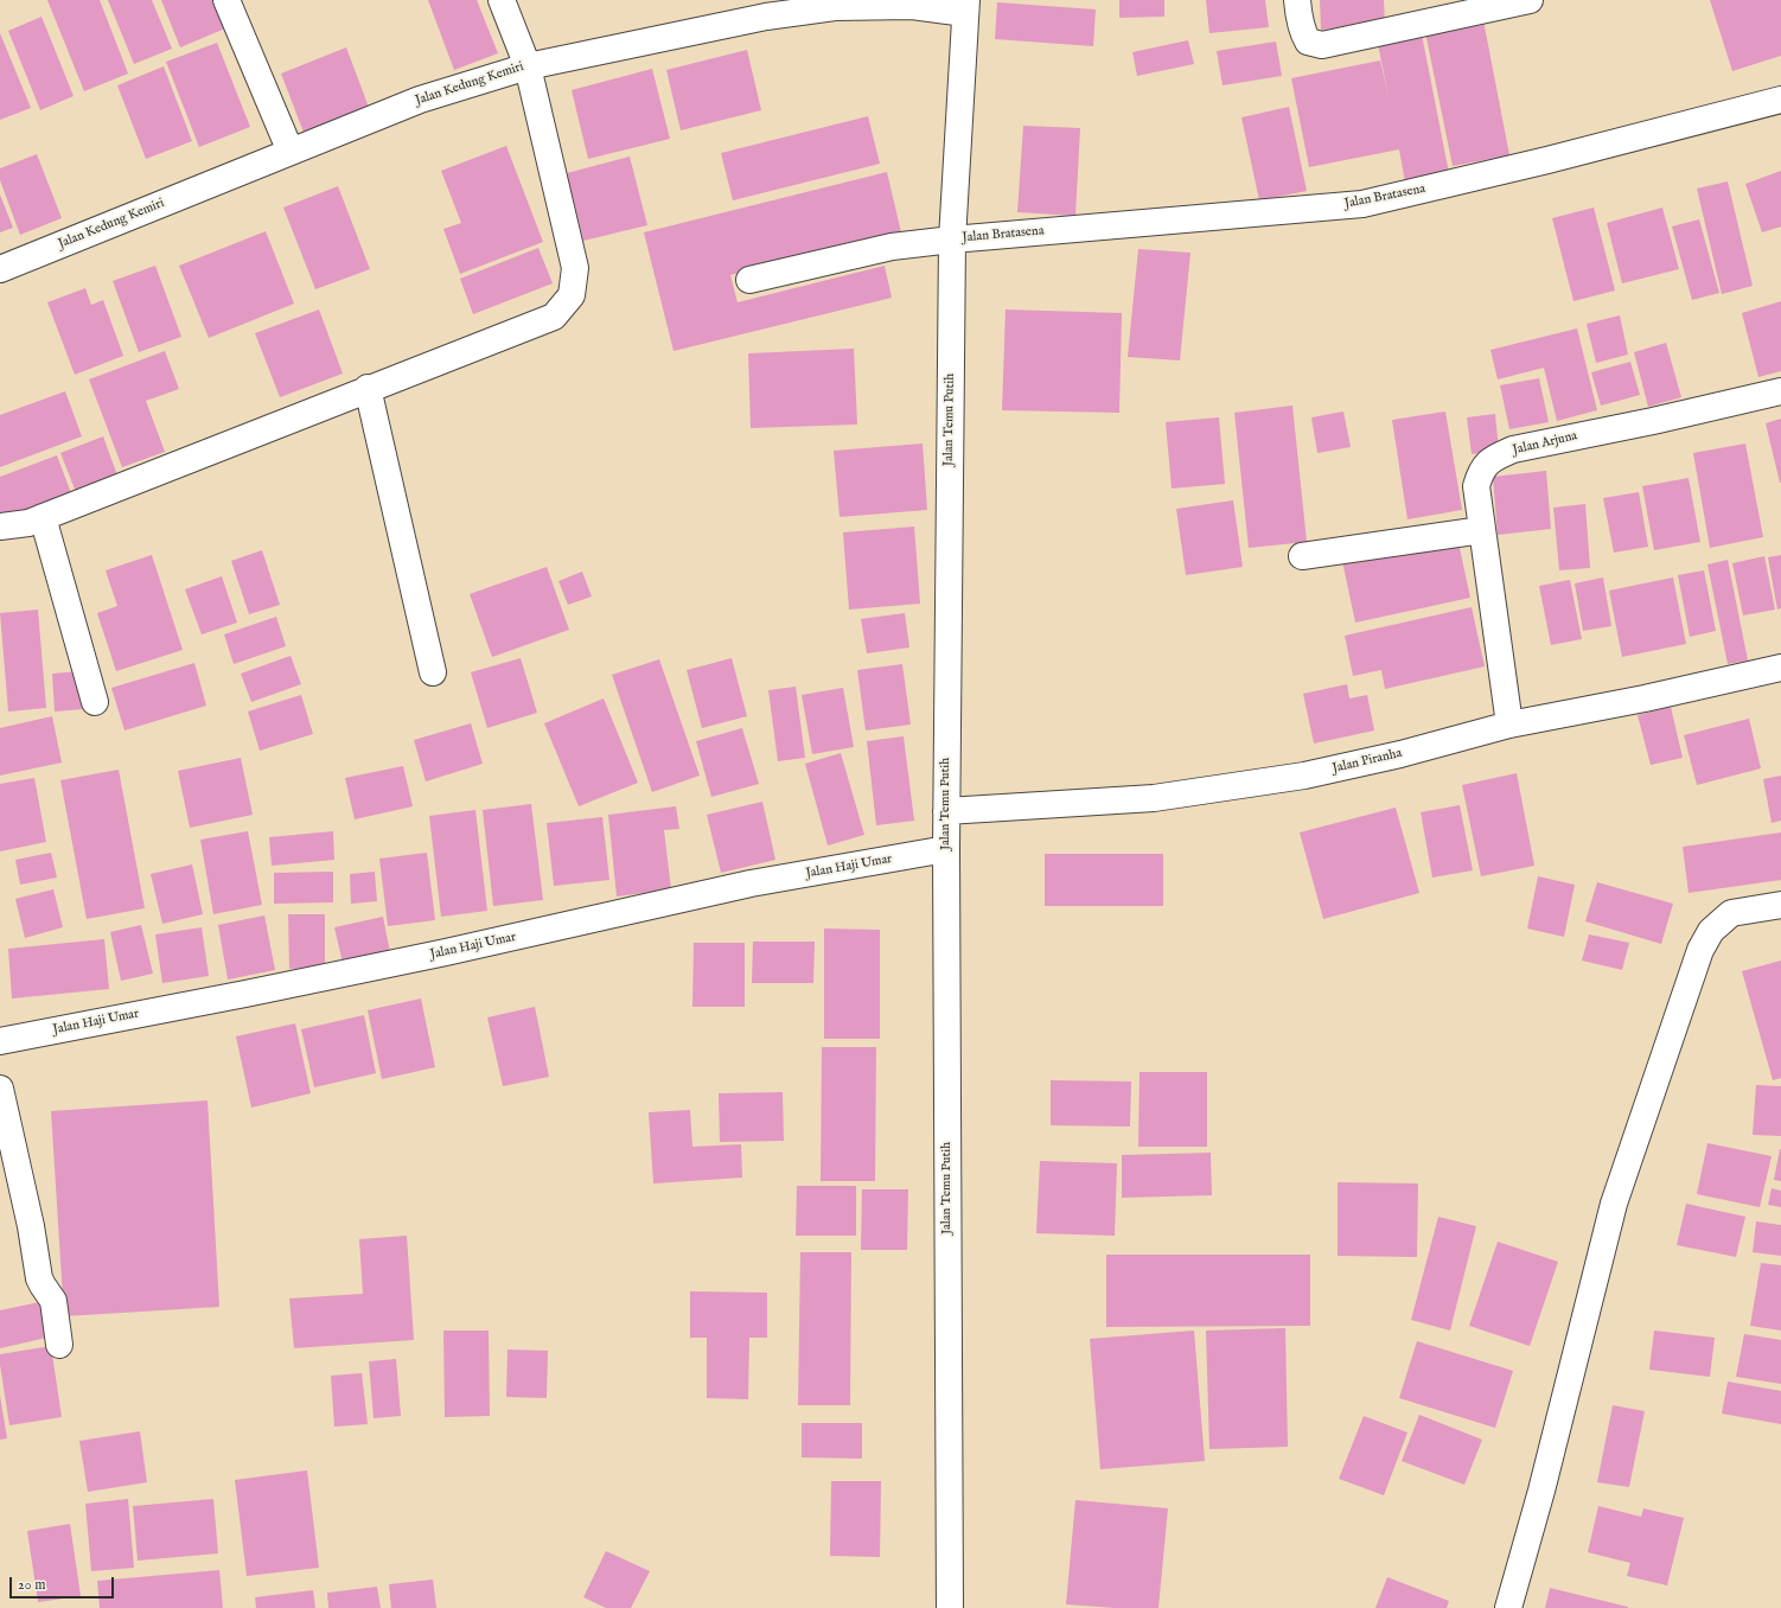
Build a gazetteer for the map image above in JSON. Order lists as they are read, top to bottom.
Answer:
{
  "streets": {
    "street": [
      "Jalan Kedung Kemiri",
      "Jalan Bratasena",
      "Jalan Temu Putih",
      "Jalan Arjuna",
      "Jalan Piranha",
      "Jalan Haji Umar"
    ]
  },
  "crossings": [
    ["Jalan Kedung Kemiri", "Jalan Temu Putih"],
    ["Jalan Bratasena", "Jalan Temu Putih"],
    ["Jalan Temu Putih", "Jalan Piranha"],
    ["Jalan Temu Putih", "Jalan Haji Umar"],
    ["Jalan Arjuna", "Jalan Piranha"]
  ],
  "scale_bar": "20 m"
}
